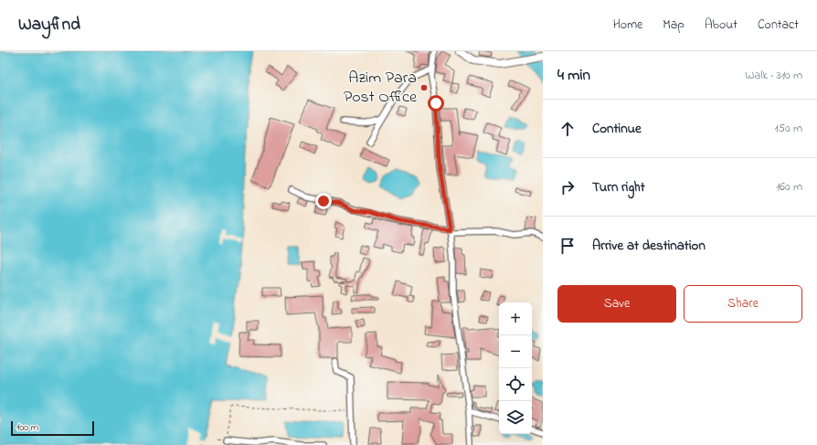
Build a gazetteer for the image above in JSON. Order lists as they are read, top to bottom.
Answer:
{
  "places": ["Azim Para Post Office"],
  "scale_bar": "100 m",
  "page": {
    "header": "Wayfind",
    "nav": [
      "Home",
      "Map",
      "About",
      "Contact"
    ],
    "heading": ["4 min", "Walk · 310 m"],
    "list": [
      ["Continue", "150 m"],
      ["Turn right", "160 m"],
      "Arrive at destination"
    ],
    "buttons": ["Save", "Share"],
    "map_buttons": ["+", "−"],
    "scale": "100 m"
  }
}
